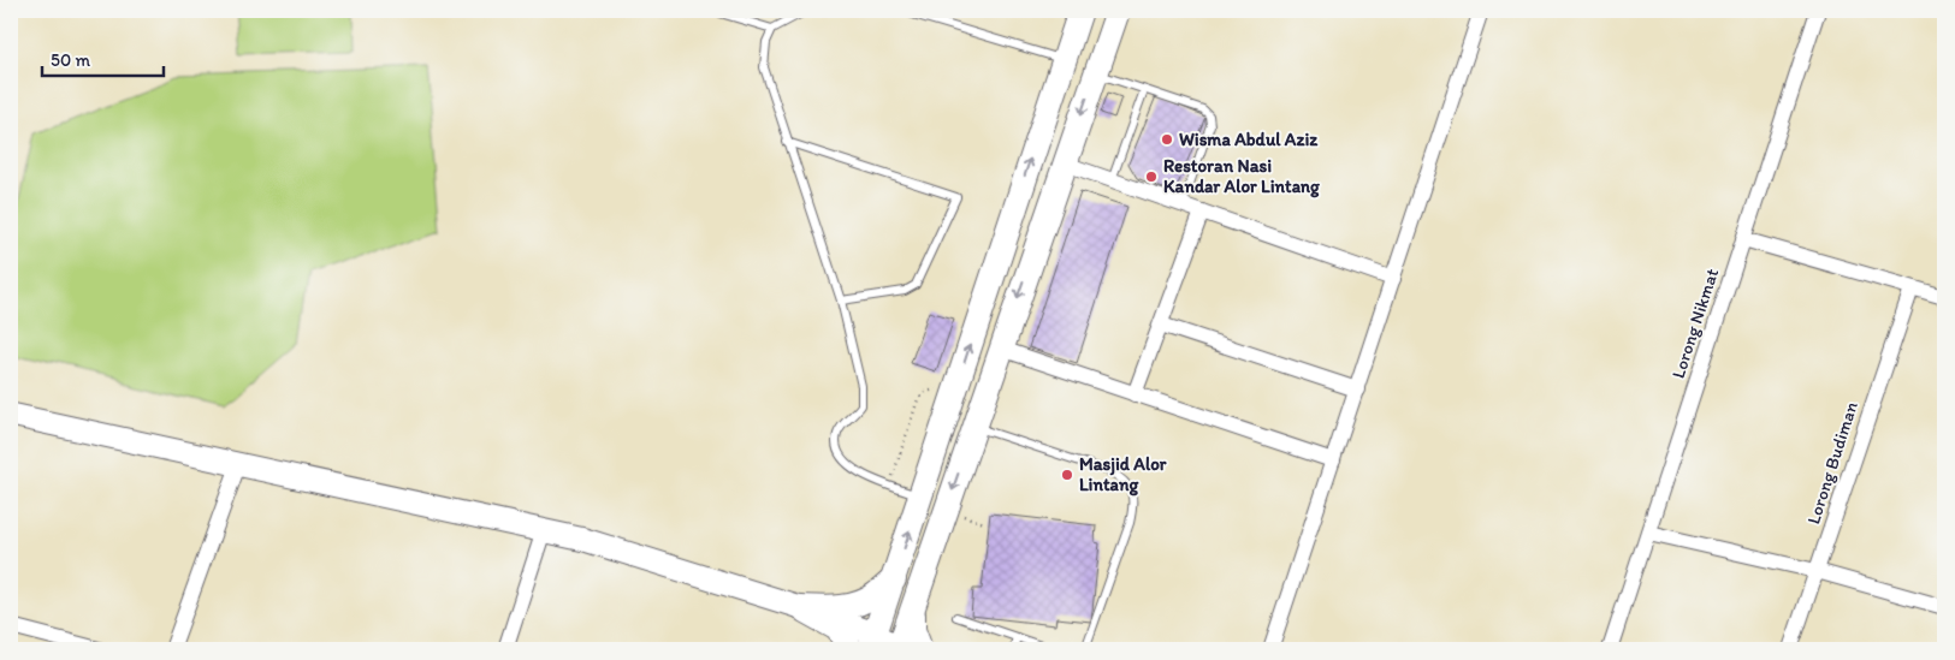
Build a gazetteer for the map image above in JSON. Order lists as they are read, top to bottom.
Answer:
{
  "streets": {
    "street": ["Lorong Nikmat", "Lorong Budiman"]
  },
  "places": ["Wisma Abdul Aziz", "Restoran Nasi Kandar Alor Lintang", "Masjid Alor Lintang"],
  "scale_bar": "50 m"
}
